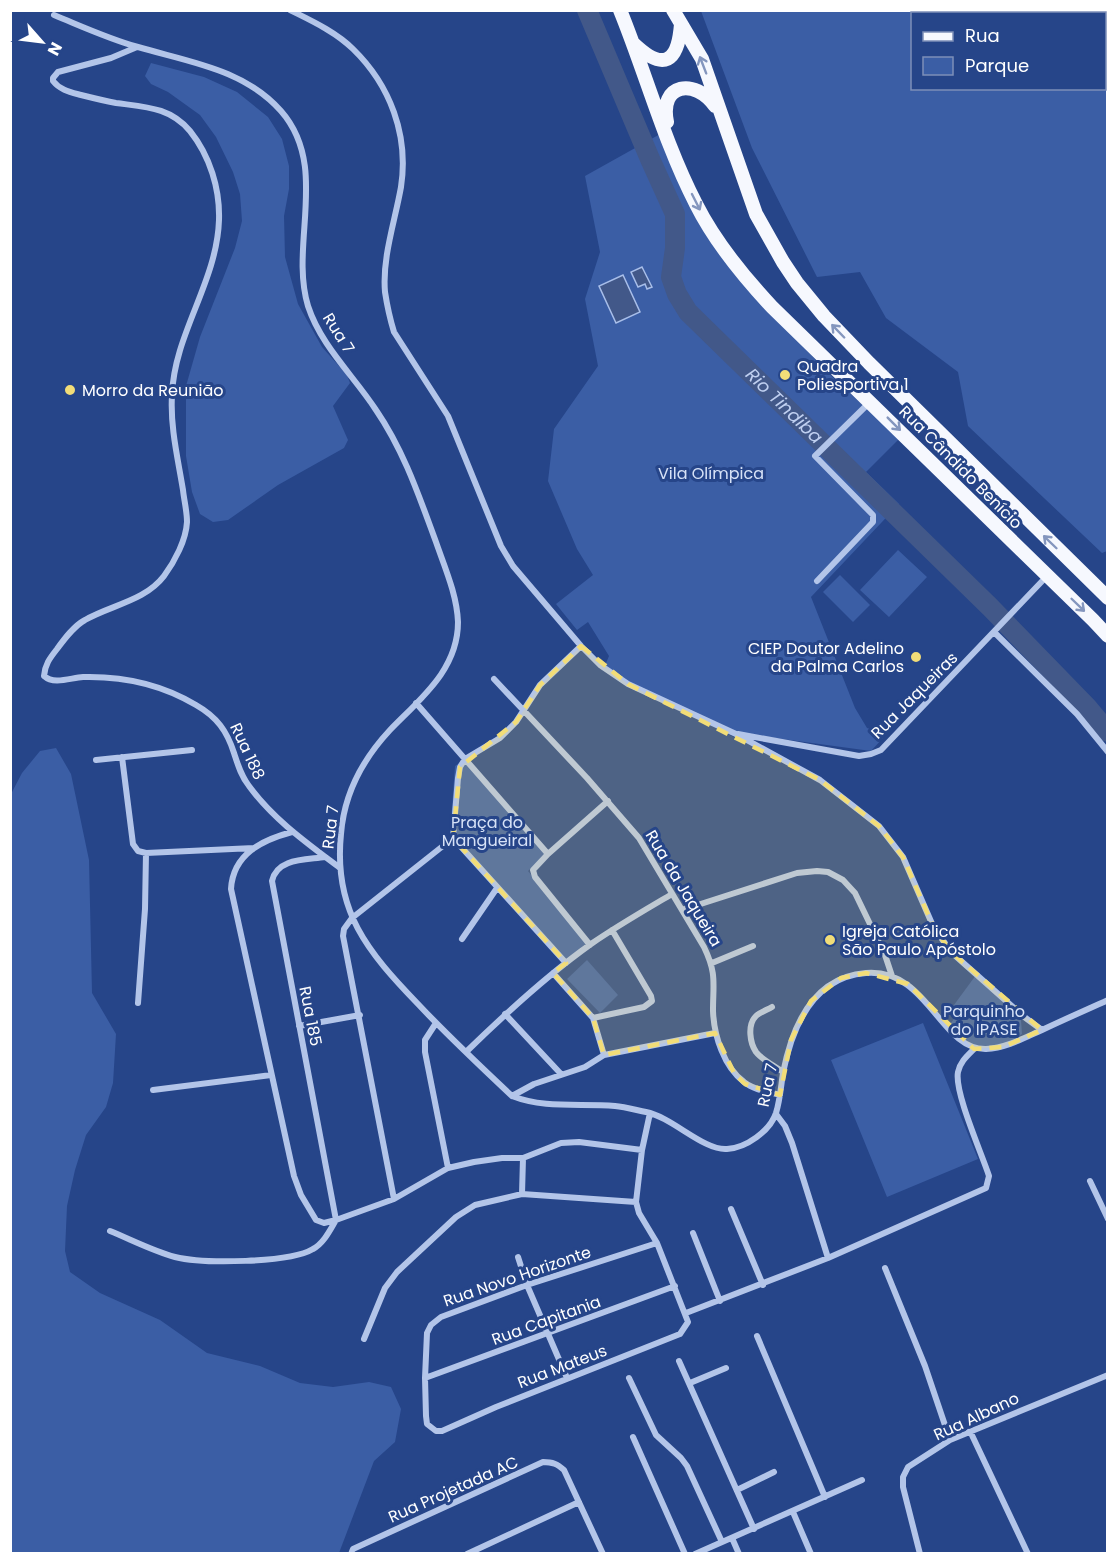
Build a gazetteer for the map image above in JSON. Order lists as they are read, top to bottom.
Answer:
{
  "streets": {
    "main road": ["Rua Cândido Benício"],
    "street": [
      "Rua 7",
      "Rua Jaqueiras",
      "Rua 188",
      "Rua da Jaqueira",
      "Rua 185",
      "Rua Novo Horizonte",
      "Rua Capitania",
      "Rua Mateus",
      "Rua Albano",
      "Rua Projetada AC"
    ]
  },
  "crossings": [
    ["Rua 7", "Rua 188"],
    ["Rua 7", "Rua da Jaqueira"],
    ["Rua Cândido Benício", "Rua Jaqueiras"],
    ["Rua 188", "Rua 185"],
    ["Rua Novo Horizonte", "Rua Capitania"],
    ["Rua Novo Horizonte", "Rua Mateus"]
  ],
  "water": ["Rio Tindiba"],
  "parks": ["Vila Olímpica", "Praça do Mangueiral", "Parquinho do IPASE"],
  "places": [
    "Quadra Poliesportiva 1",
    "Morro da Reunião",
    "CIEP Doutor Adelino da Palma Carlos",
    "Igreja Católica São Paulo Apóstolo"
  ],
  "legend": ["Rua", "Parque"],
  "north": "bottom right"
}
